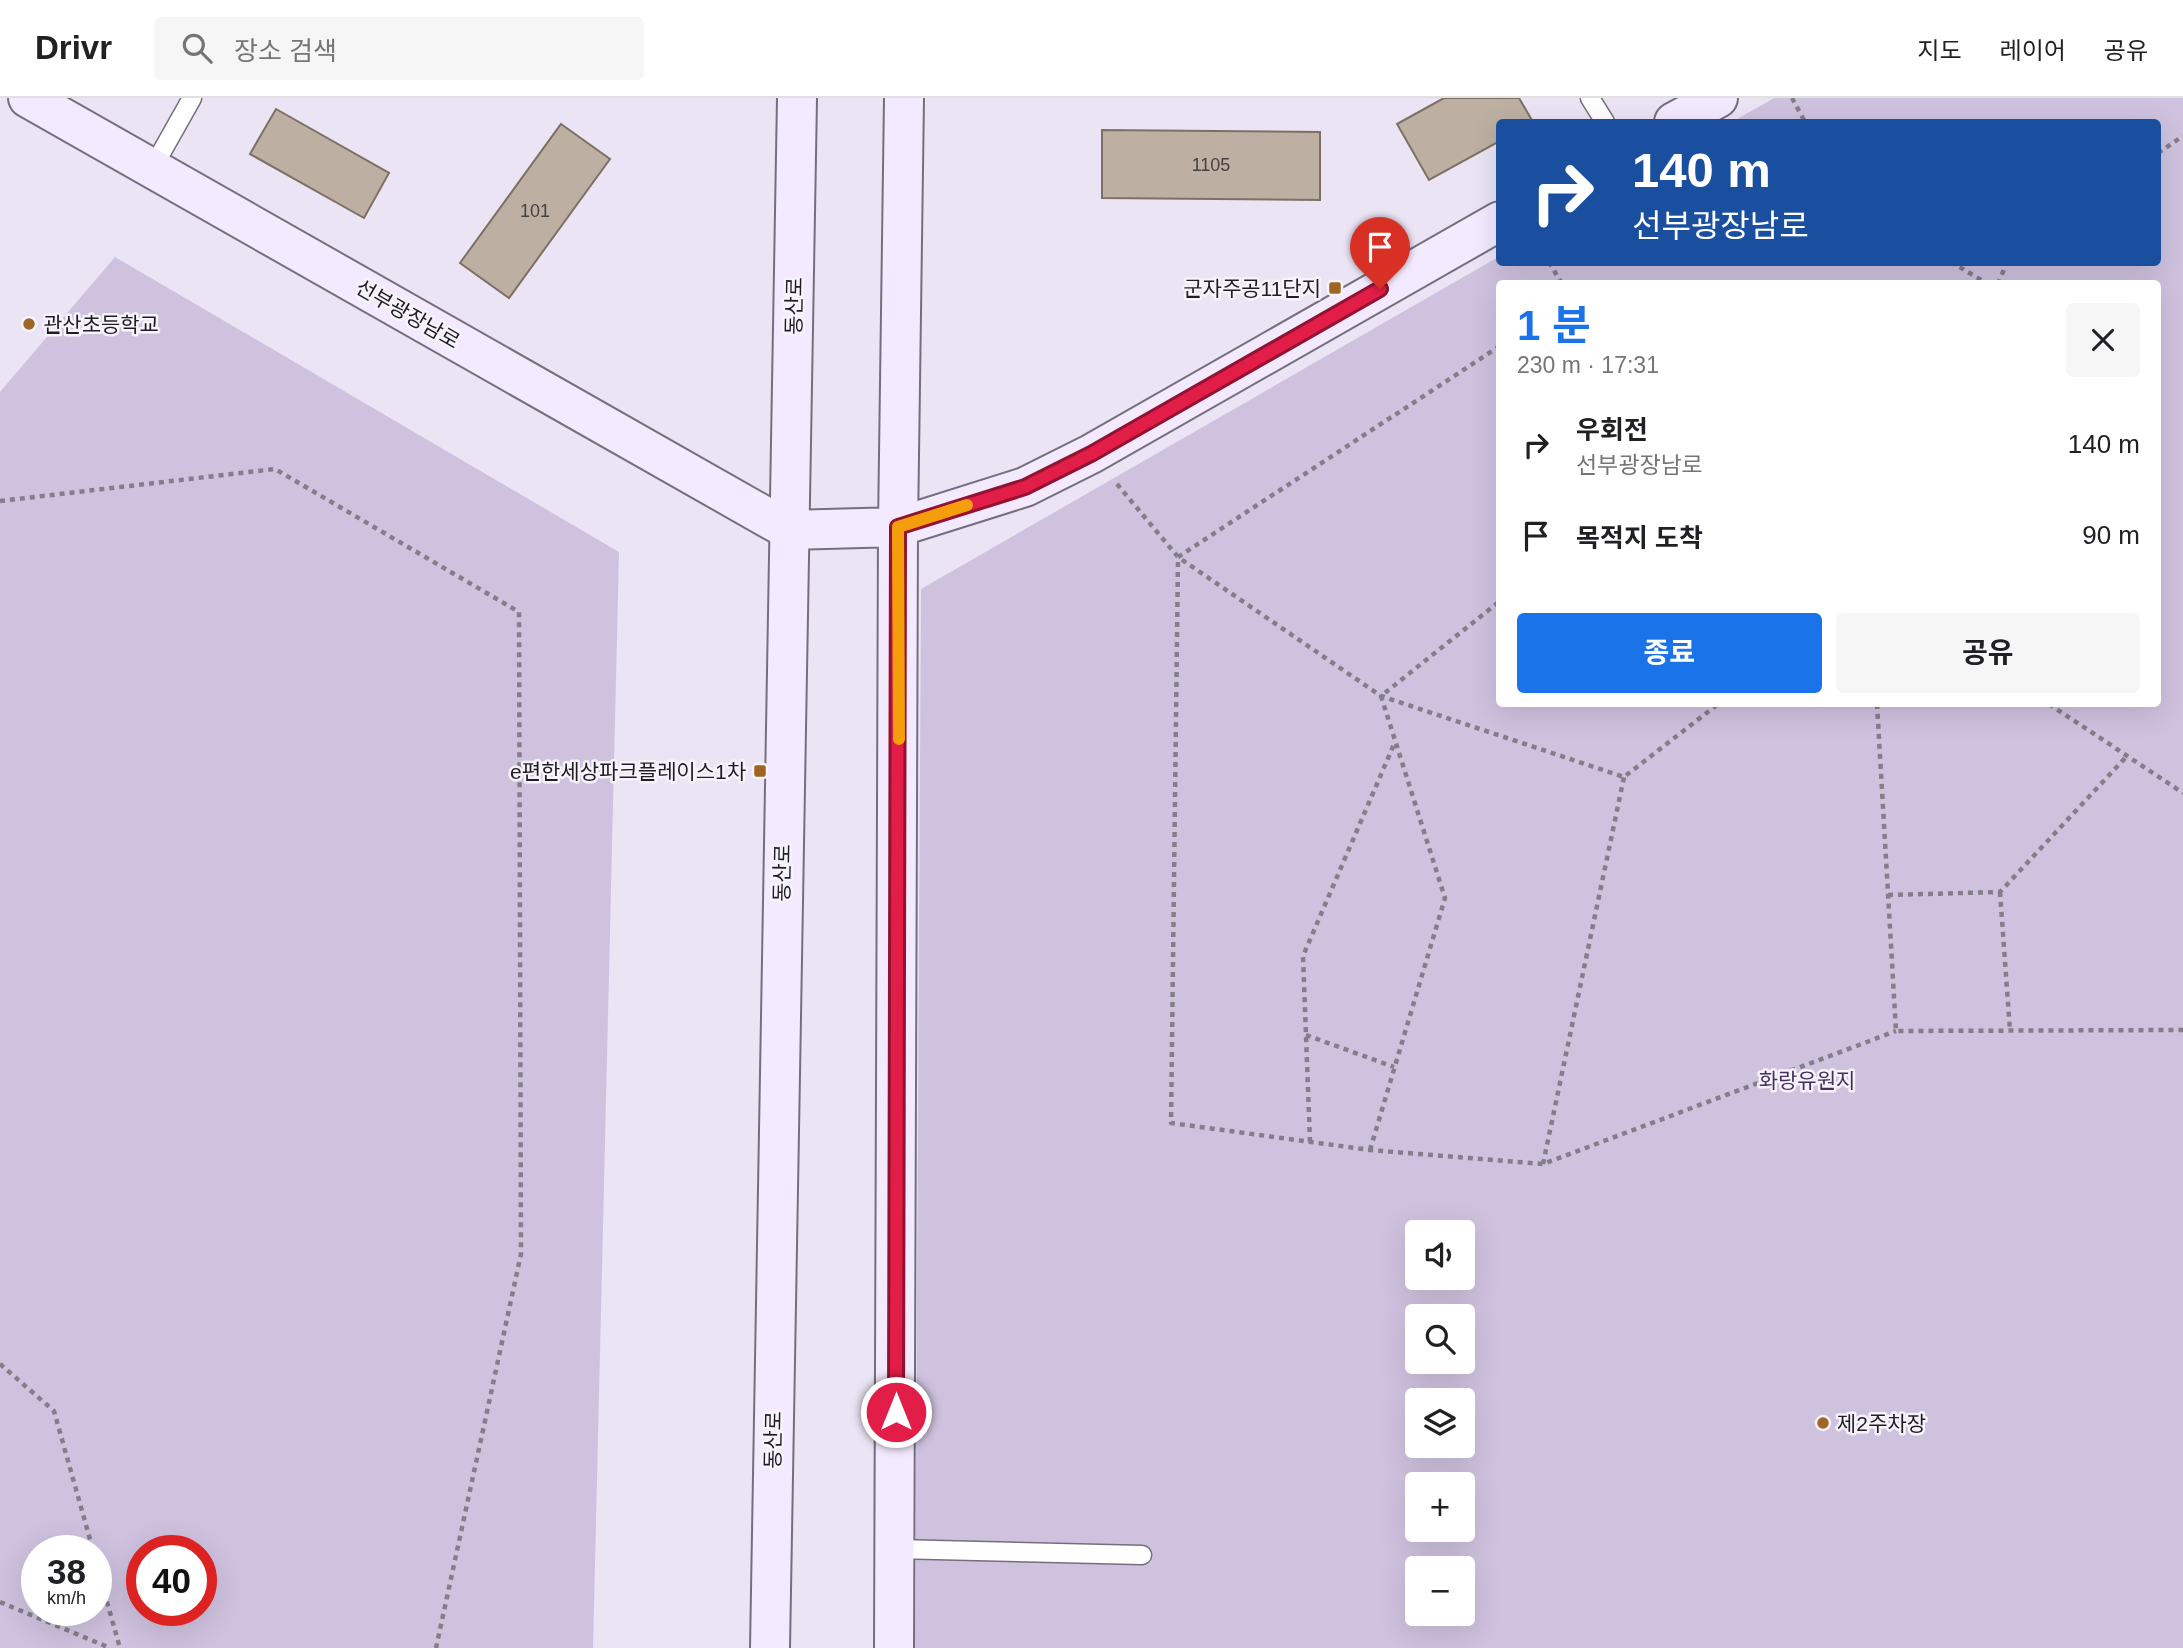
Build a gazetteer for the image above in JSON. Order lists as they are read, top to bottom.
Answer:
{
  "streets": {
    "street": ["동산로", "선부광장남로"]
  },
  "crossings": [
    ["동산로", "선부광장남로"]
  ],
  "parks": ["화랑유원지"],
  "places": {
    "transit": ["군자주공11단지", "e편한세상파크플레이스1차"],
    "other": ["관산초등학교", "제2주차장"]
  },
  "house_numbers": ["1105", "101"],
  "page": {
    "header": "Drivr",
    "search": "장소 검색",
    "nav": ["지도", "레이어", "공유"],
    "turn": ["140 m", "선부광장남로"],
    "heading": ["1 분", "230 m · 17:31"],
    "list": [
      {
        "name": "우회전",
        "note": "선부광장남로",
        "value": "140 m"
      },
      {
        "name": "목적지 도착",
        "value": "90 m"
      }
    ],
    "buttons": ["종료", "공유"],
    "map_buttons": ["+", "−"],
    "speed": "38 km/h",
    "limit": "40"
  }
}
